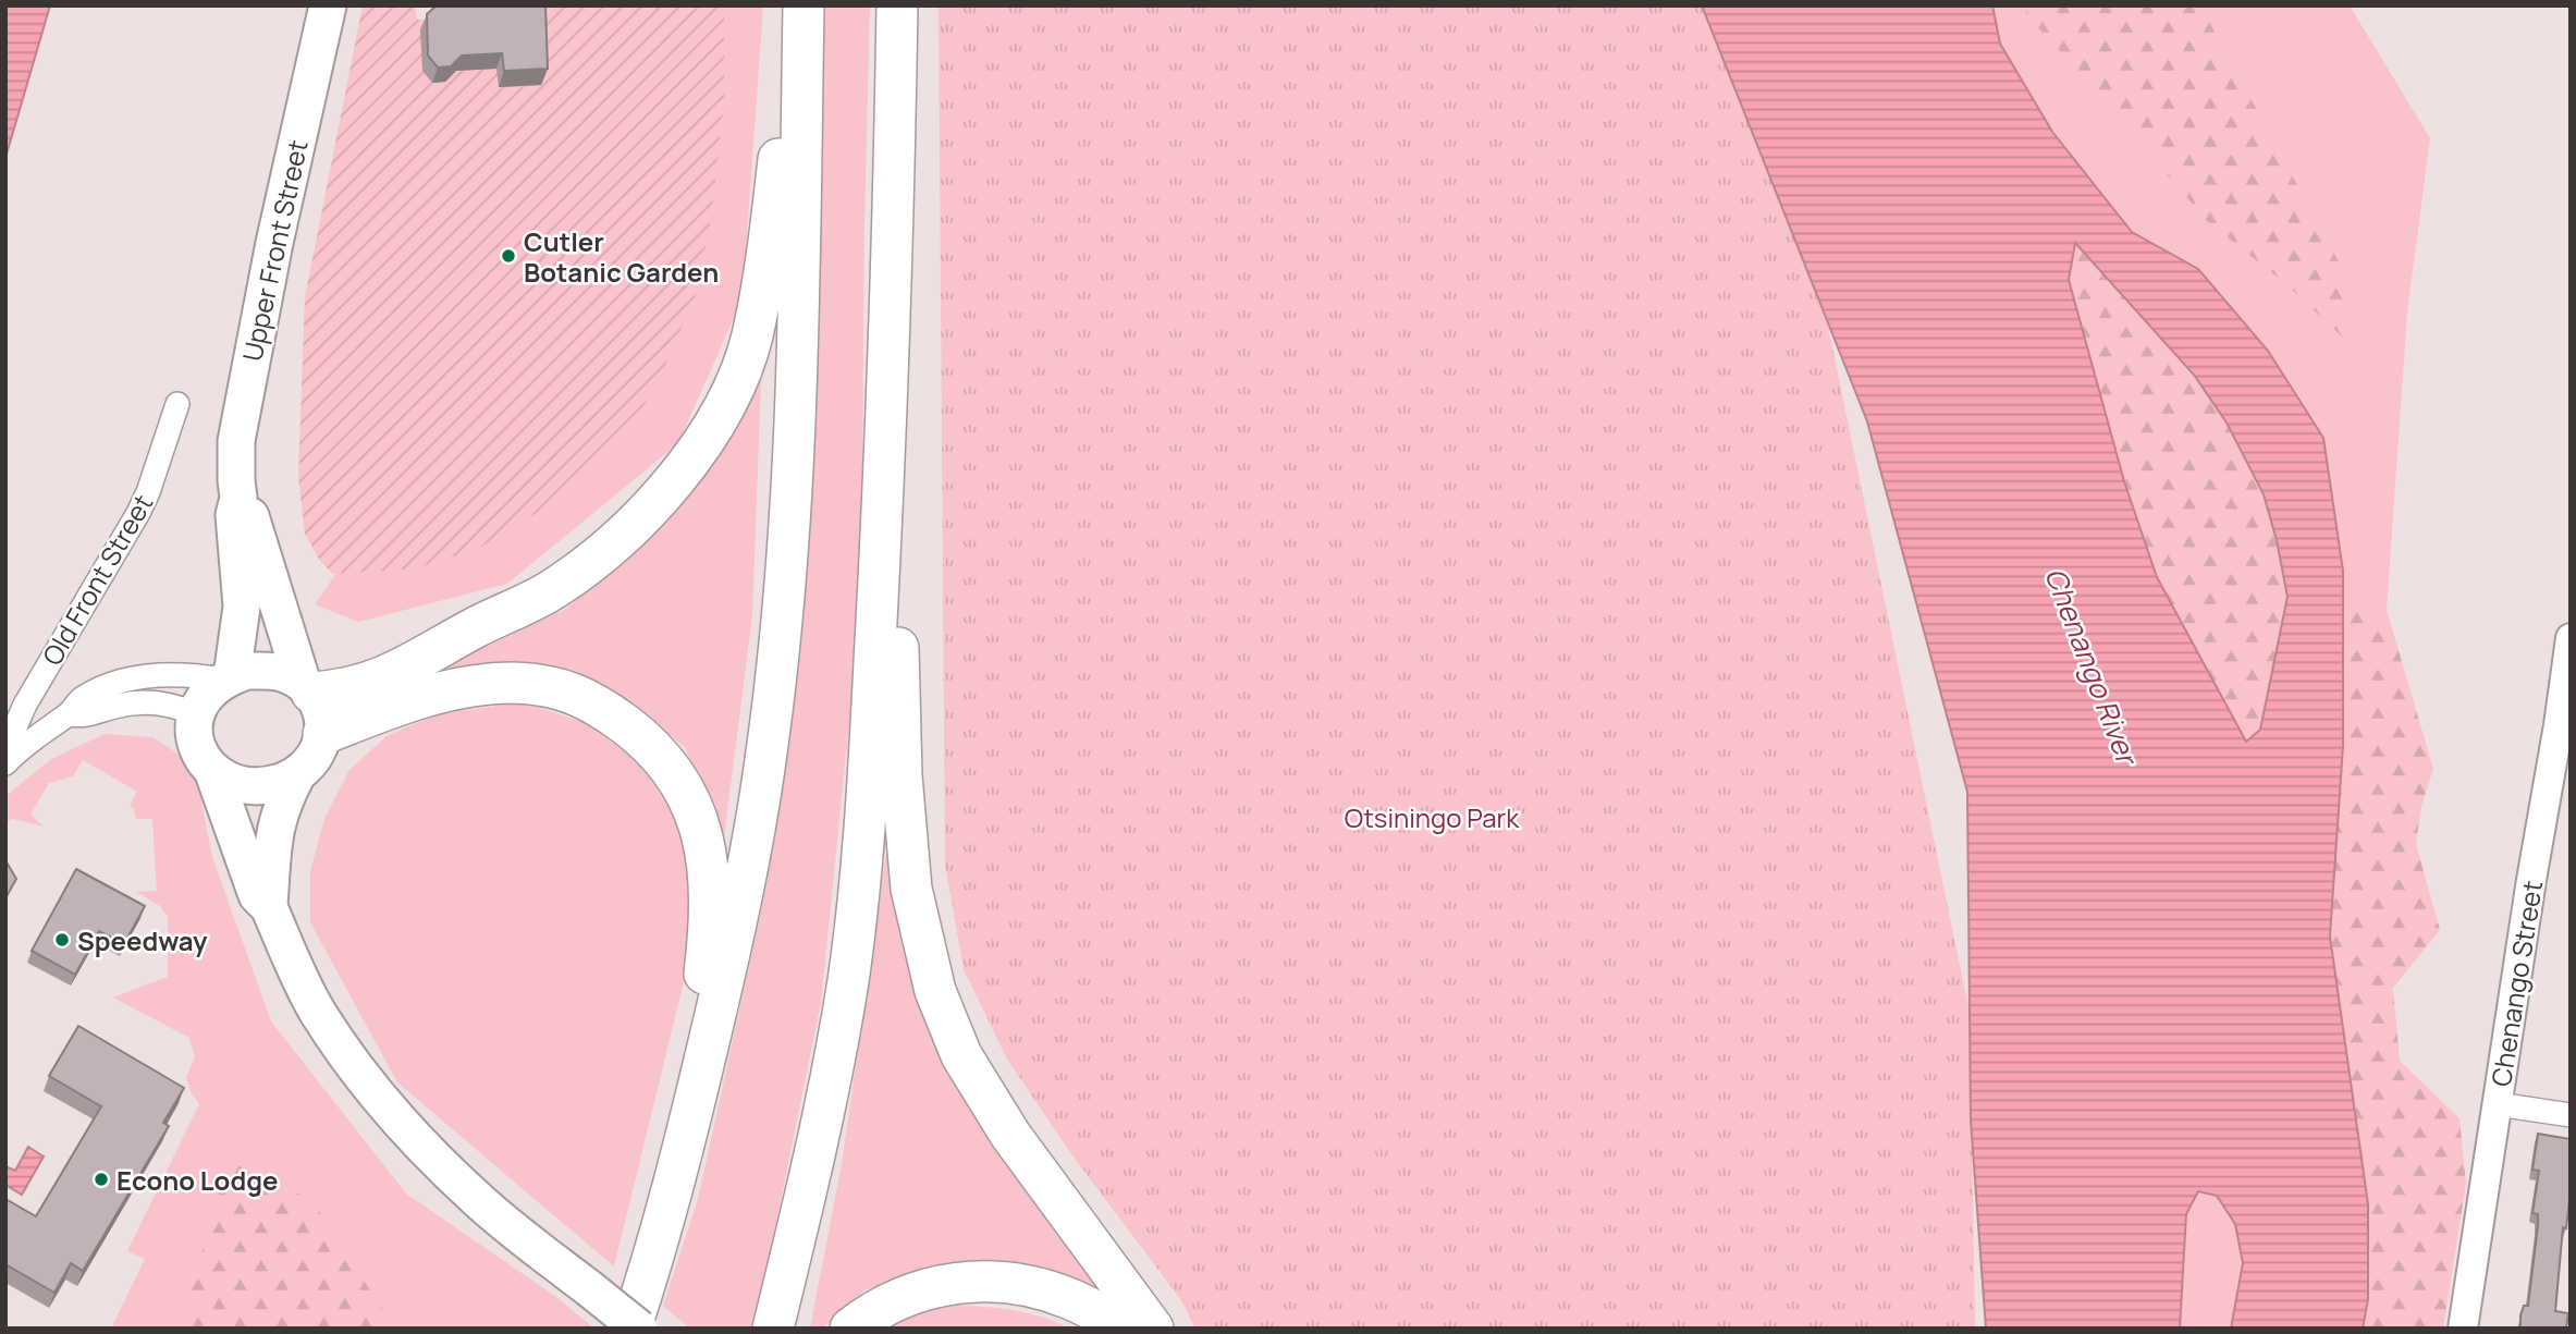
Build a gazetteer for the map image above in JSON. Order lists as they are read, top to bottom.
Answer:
{
  "streets": {
    "main road": ["Upper Front Street"],
    "street": ["Old Front Street", "Chenango Street"]
  },
  "crossings": [
    ["Upper Front Street", "Old Front Street"]
  ],
  "water": ["Chenango River"],
  "parks": ["Otsiningo Park"],
  "places": ["Cutler Botanic Garden", "Speedway", "Econo Lodge"]
}
